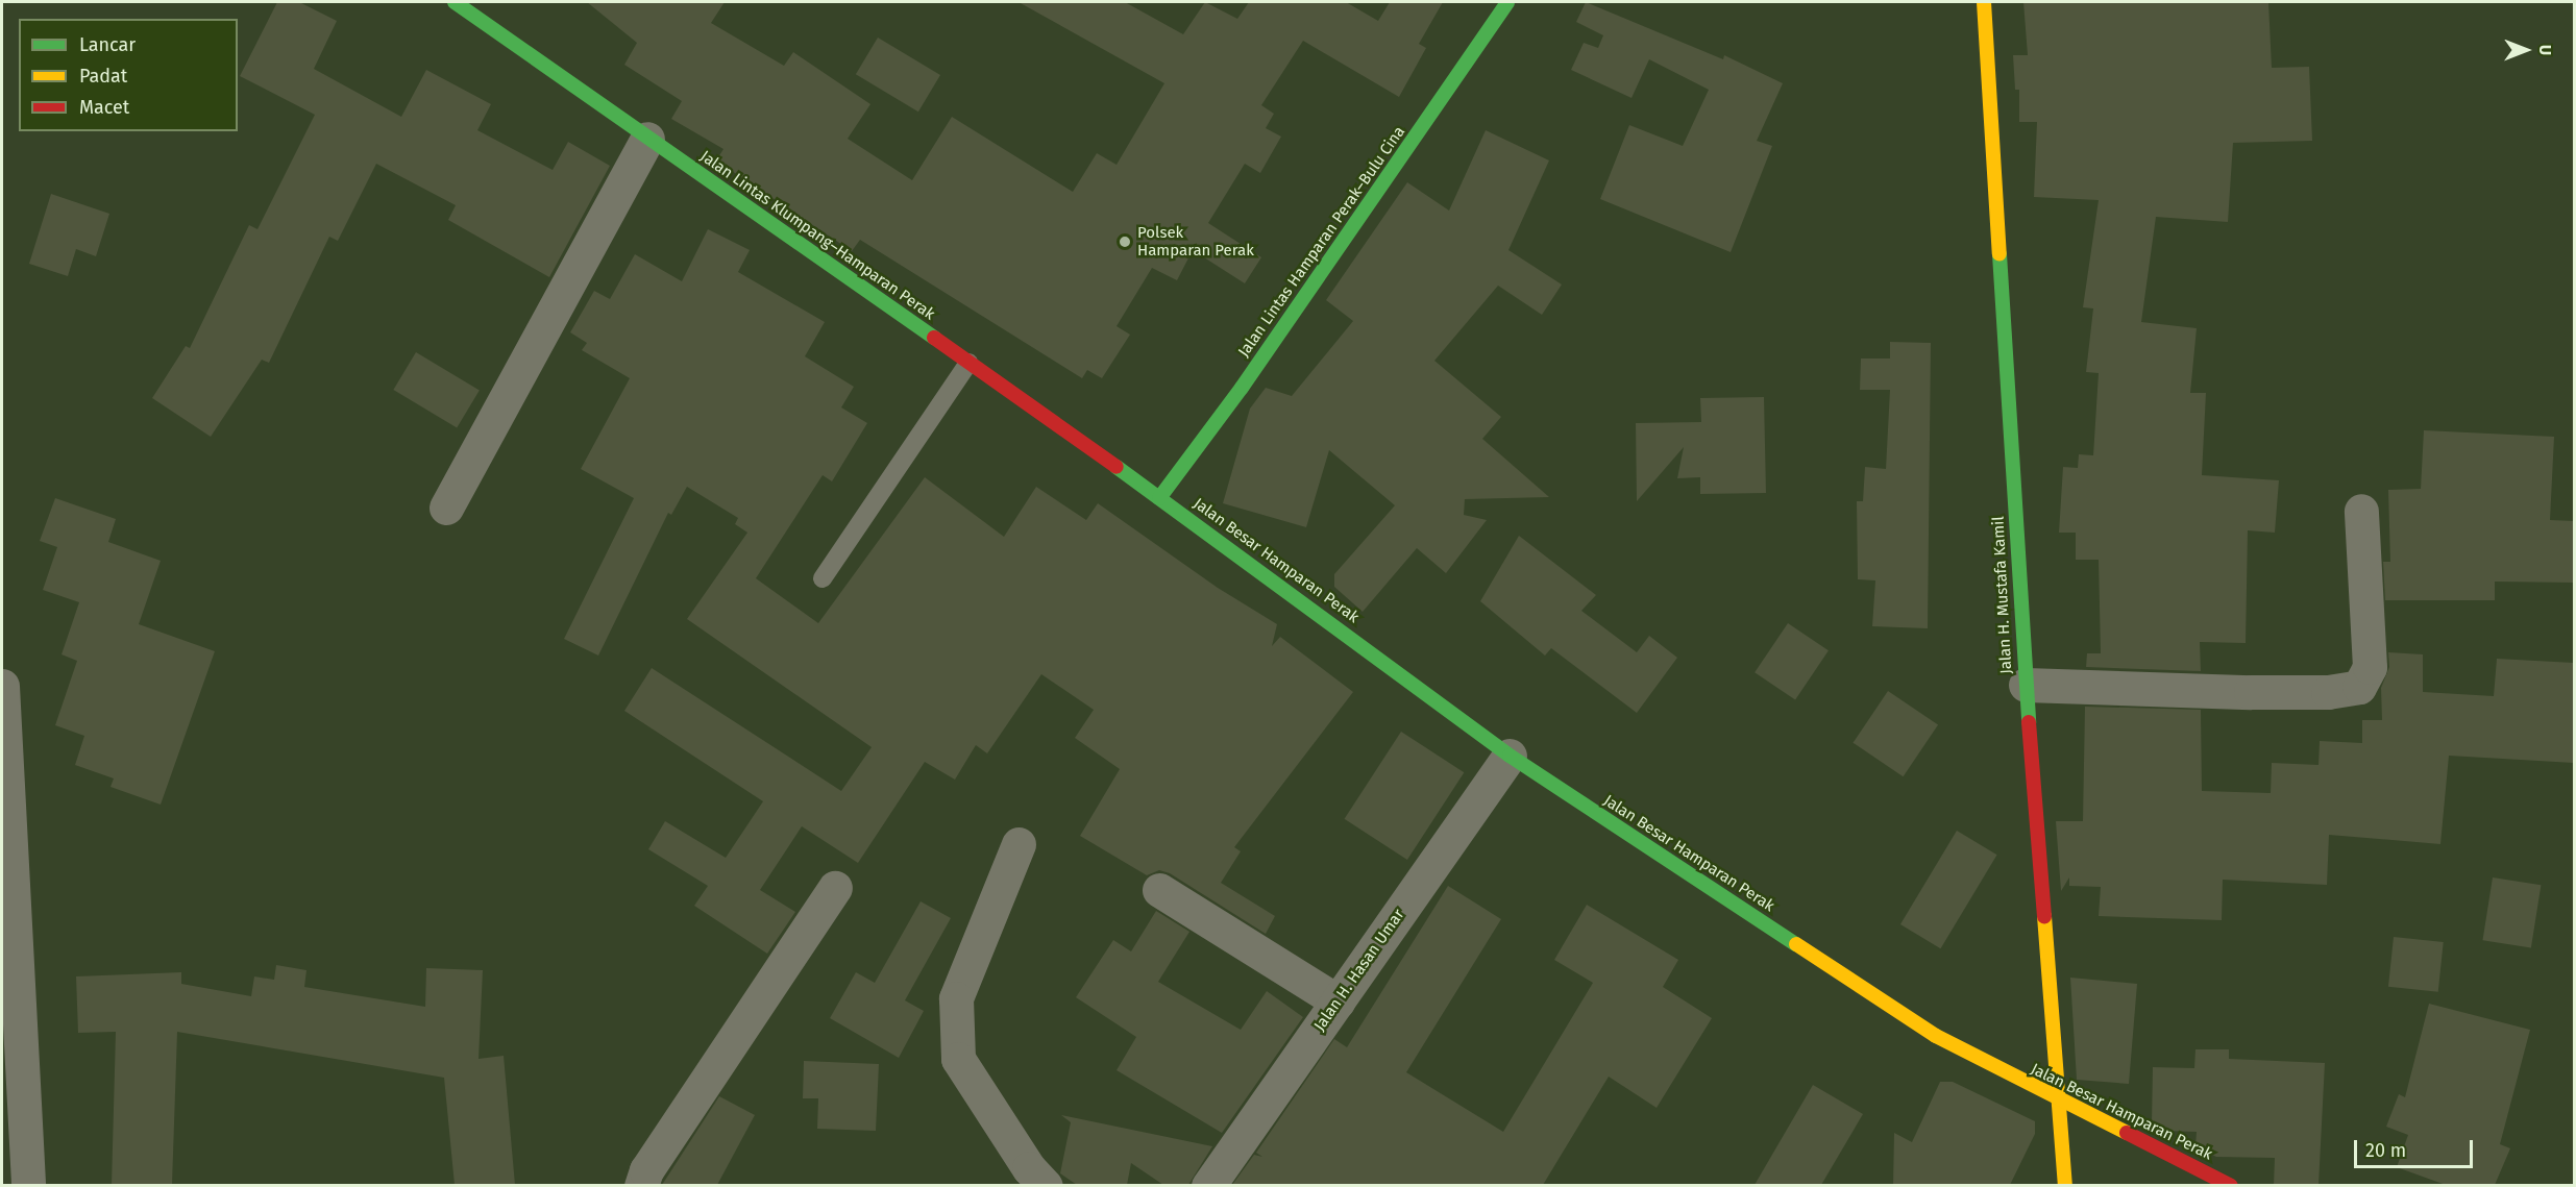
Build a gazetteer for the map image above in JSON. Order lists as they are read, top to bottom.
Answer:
{
  "streets": {
    "main road": [
      "Jalan Lintas Klumpang–Hamparan Perak",
      "Jalan Lintas Hamparan Perak–Bulu Cina",
      "Jalan Besar Hamparan Perak",
      "Jalan H. Mustafa Kamil"
    ],
    "street": ["Jalan H. Hasan Umar"]
  },
  "crossings": [
    ["Jalan Lintas Klumpang–Hamparan Perak", "Jalan Lintas Hamparan Perak–Bulu Cina"],
    ["Jalan Lintas Klumpang–Hamparan Perak", "Jalan Besar Hamparan Perak"],
    ["Jalan Lintas Hamparan Perak–Bulu Cina", "Jalan Besar Hamparan Perak"],
    ["Jalan Besar Hamparan Perak", "Jalan H. Mustafa Kamil"],
    ["Jalan Besar Hamparan Perak", "Jalan H. Hasan Umar"]
  ],
  "places": ["Polsek Hamparan Perak"],
  "legend": ["Lancar", "Padat", "Macet"],
  "scale_bar": "20 m",
  "north": "right"
}
